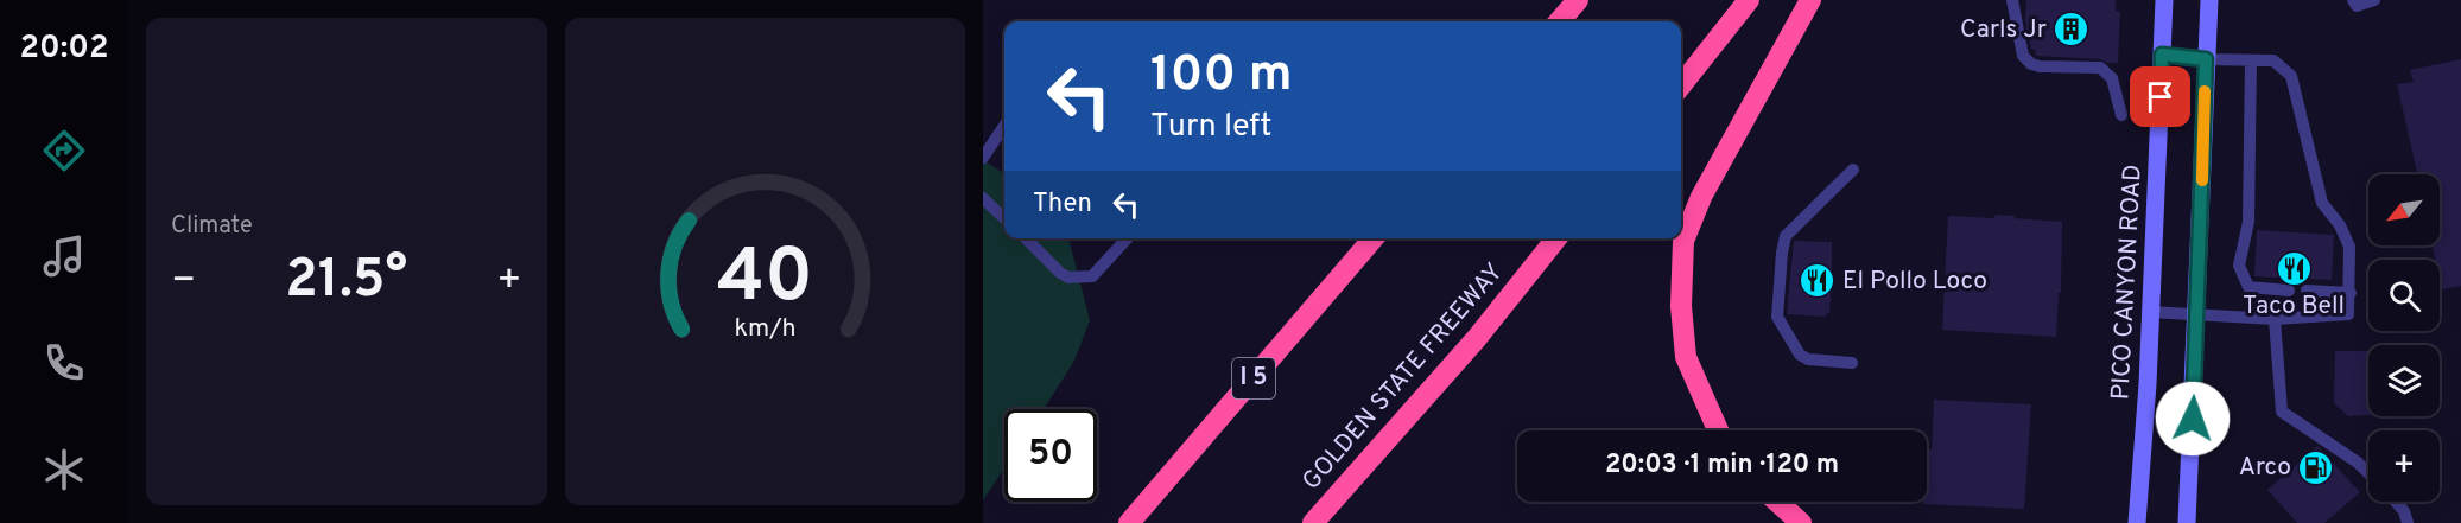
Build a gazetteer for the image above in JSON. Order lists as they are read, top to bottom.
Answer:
{
  "streets": {
    "highway": ["GOLDEN STATE FREEWAY", "I 5"],
    "main road": ["PICO CANYON ROAD"]
  },
  "places": {
    "building": ["Carls Jr"],
    "restaurant": ["Taco Bell", "El Pollo Loco"],
    "fuel station": ["Arco"]
  },
  "north": "bottom left",
  "page": {
    "tabs": "20:02",
    "tile": "Climate",
    "turn": ["100 m", "Turn left"],
    "then": "Then",
    "map_buttons": "+",
    "heat": ["−", "21.5°", "+"],
    "limit": "50",
    "trip": "20:03 · 1 min · 120 m",
    "gauge": ["40", "km/h"]
  }
}
